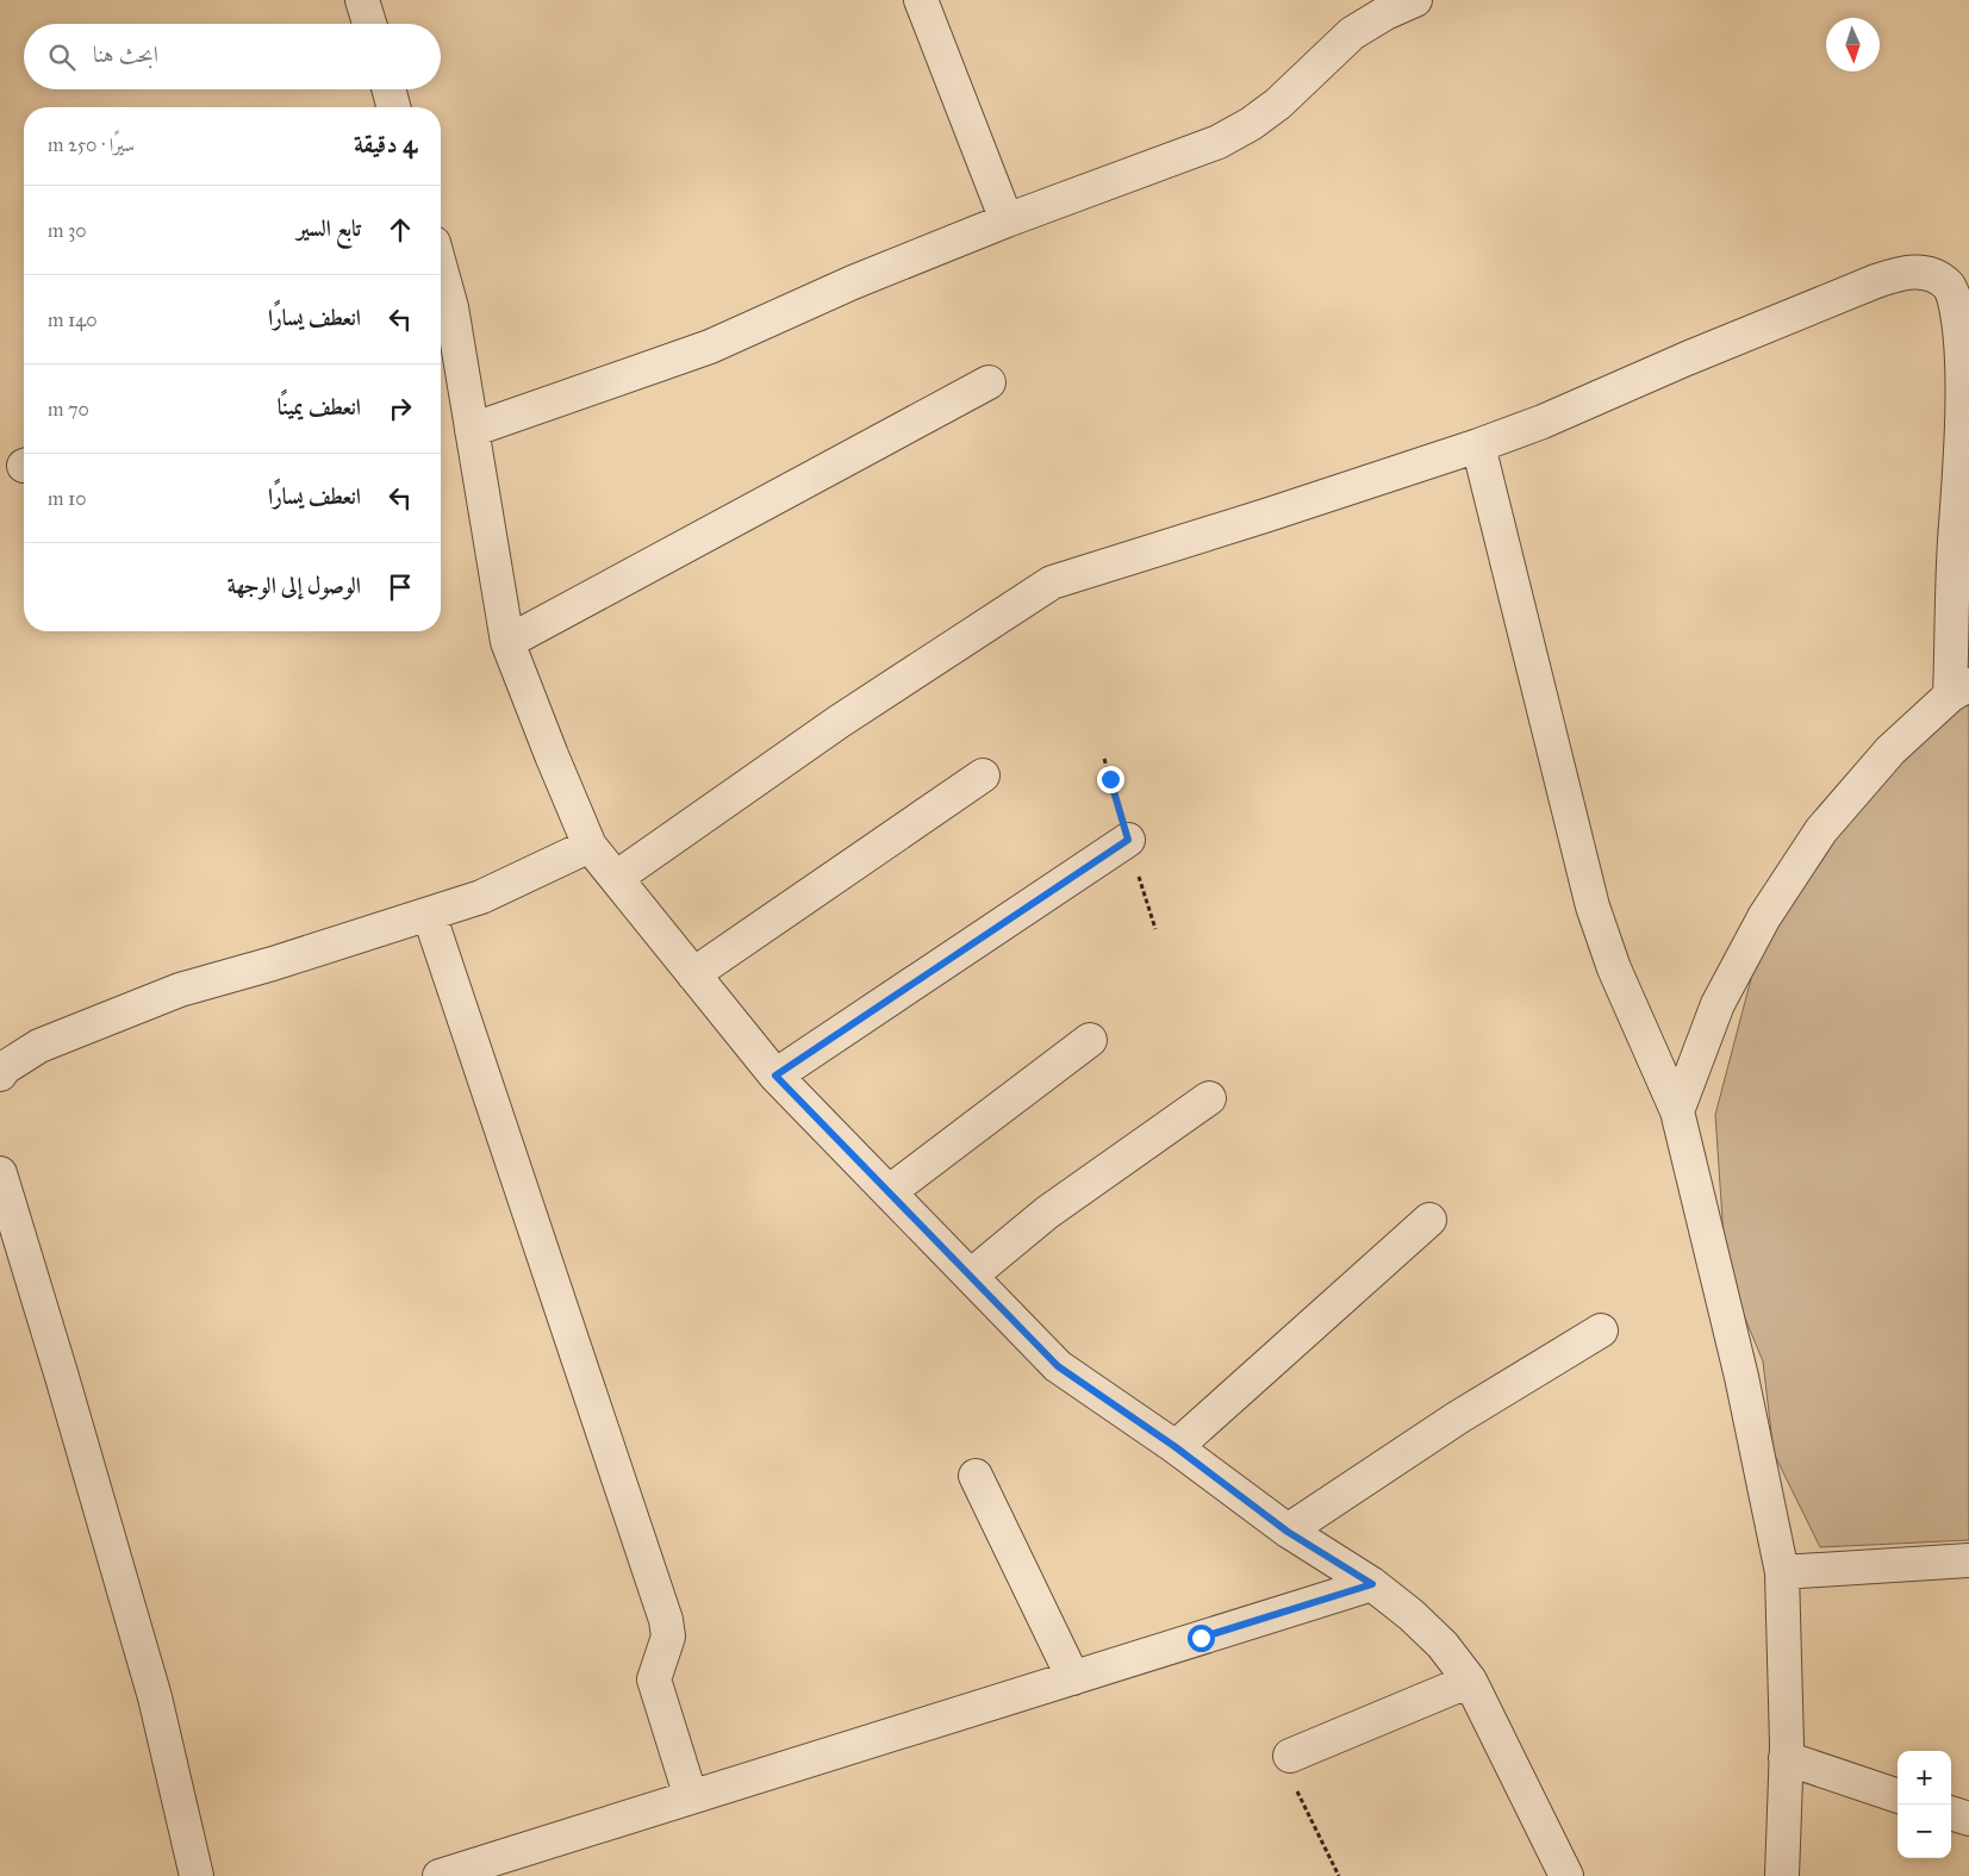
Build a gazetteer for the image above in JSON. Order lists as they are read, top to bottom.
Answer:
{
  "north": "bottom",
  "page": {
    "search": "ابحث هنا",
    "heading": ["4 دقيقة", "سيرًا · 250 m"],
    "list": [
      ["تابع السير", "30 m"],
      ["انعطف يسارًا", "140 m"],
      ["انعطف يمينًا", "70 m"],
      ["انعطف يسارًا", "10 m"],
      "الوصول إلى الوجهة"
    ],
    "map_buttons": ["+", "−"]
  }
}
